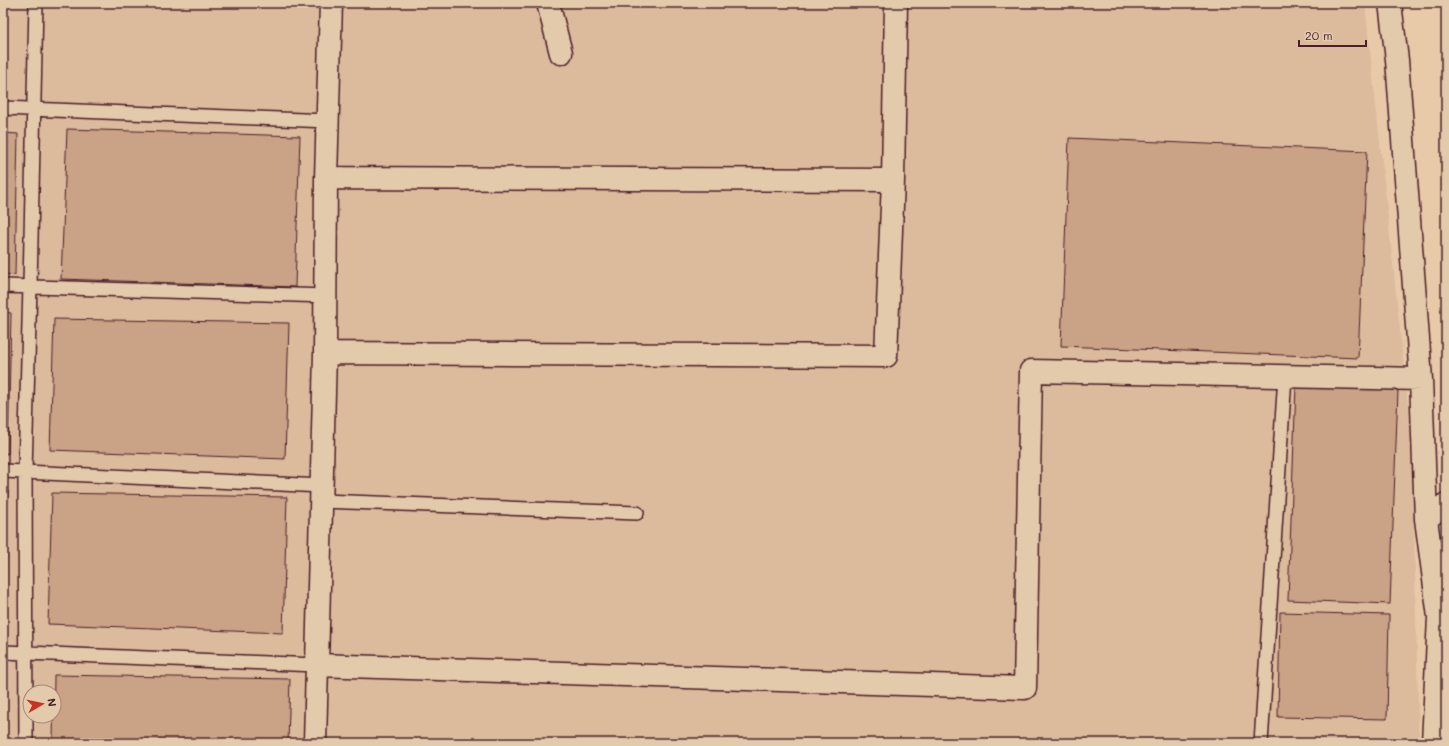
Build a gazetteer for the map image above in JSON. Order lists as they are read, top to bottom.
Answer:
{
  "scale_bar": "20 m",
  "north": "right"
}
